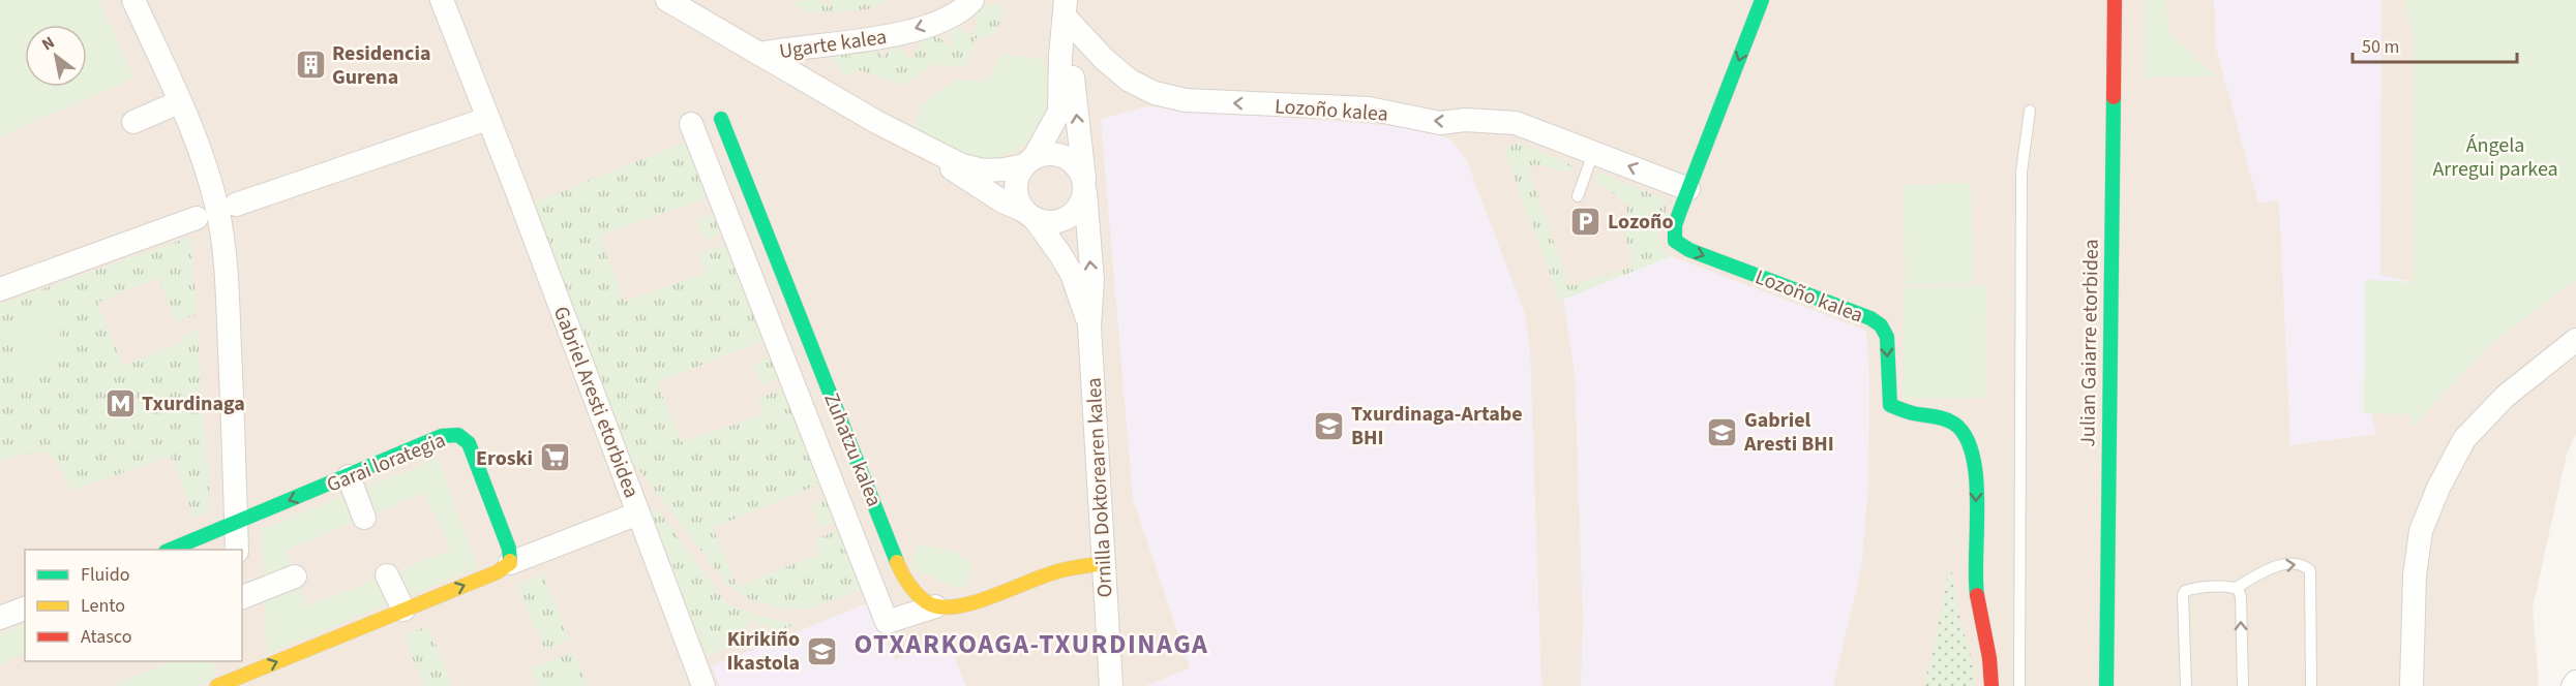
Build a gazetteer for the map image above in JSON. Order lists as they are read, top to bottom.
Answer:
{
  "streets": {
    "street": [
      "Ugarte kalea",
      "Lozoño kalea",
      "Julian Gaiarre etorbidea",
      "Gabriel Aresti etorbidea",
      "Zuhatzu kalea",
      "Garai lorategia",
      "Ornilla Doktorearen kalea"
    ]
  },
  "crossings": [
    ["Lozoño kalea", "Ornilla Doktorearen kalea"]
  ],
  "one_way": ["Ugarte kalea"],
  "districts": ["OTXARKOAGA-TXURDINAGA"],
  "parks": ["Ángela Arregui parkea"],
  "places": {
    "building": ["Residencia Gurena"],
    "parking": ["Lozoño"],
    "metro station": ["Txurdinaga"],
    "school or university": ["Txurdinaga-Artabe BHI", "Gabriel Aresti BHI", "Kirikiño Ikastola"],
    "supermarket": ["Eroski"]
  },
  "legend": ["Fluido", "Lento", "Atasco"],
  "scale_bar": "50 m",
  "north": "top left"
}
